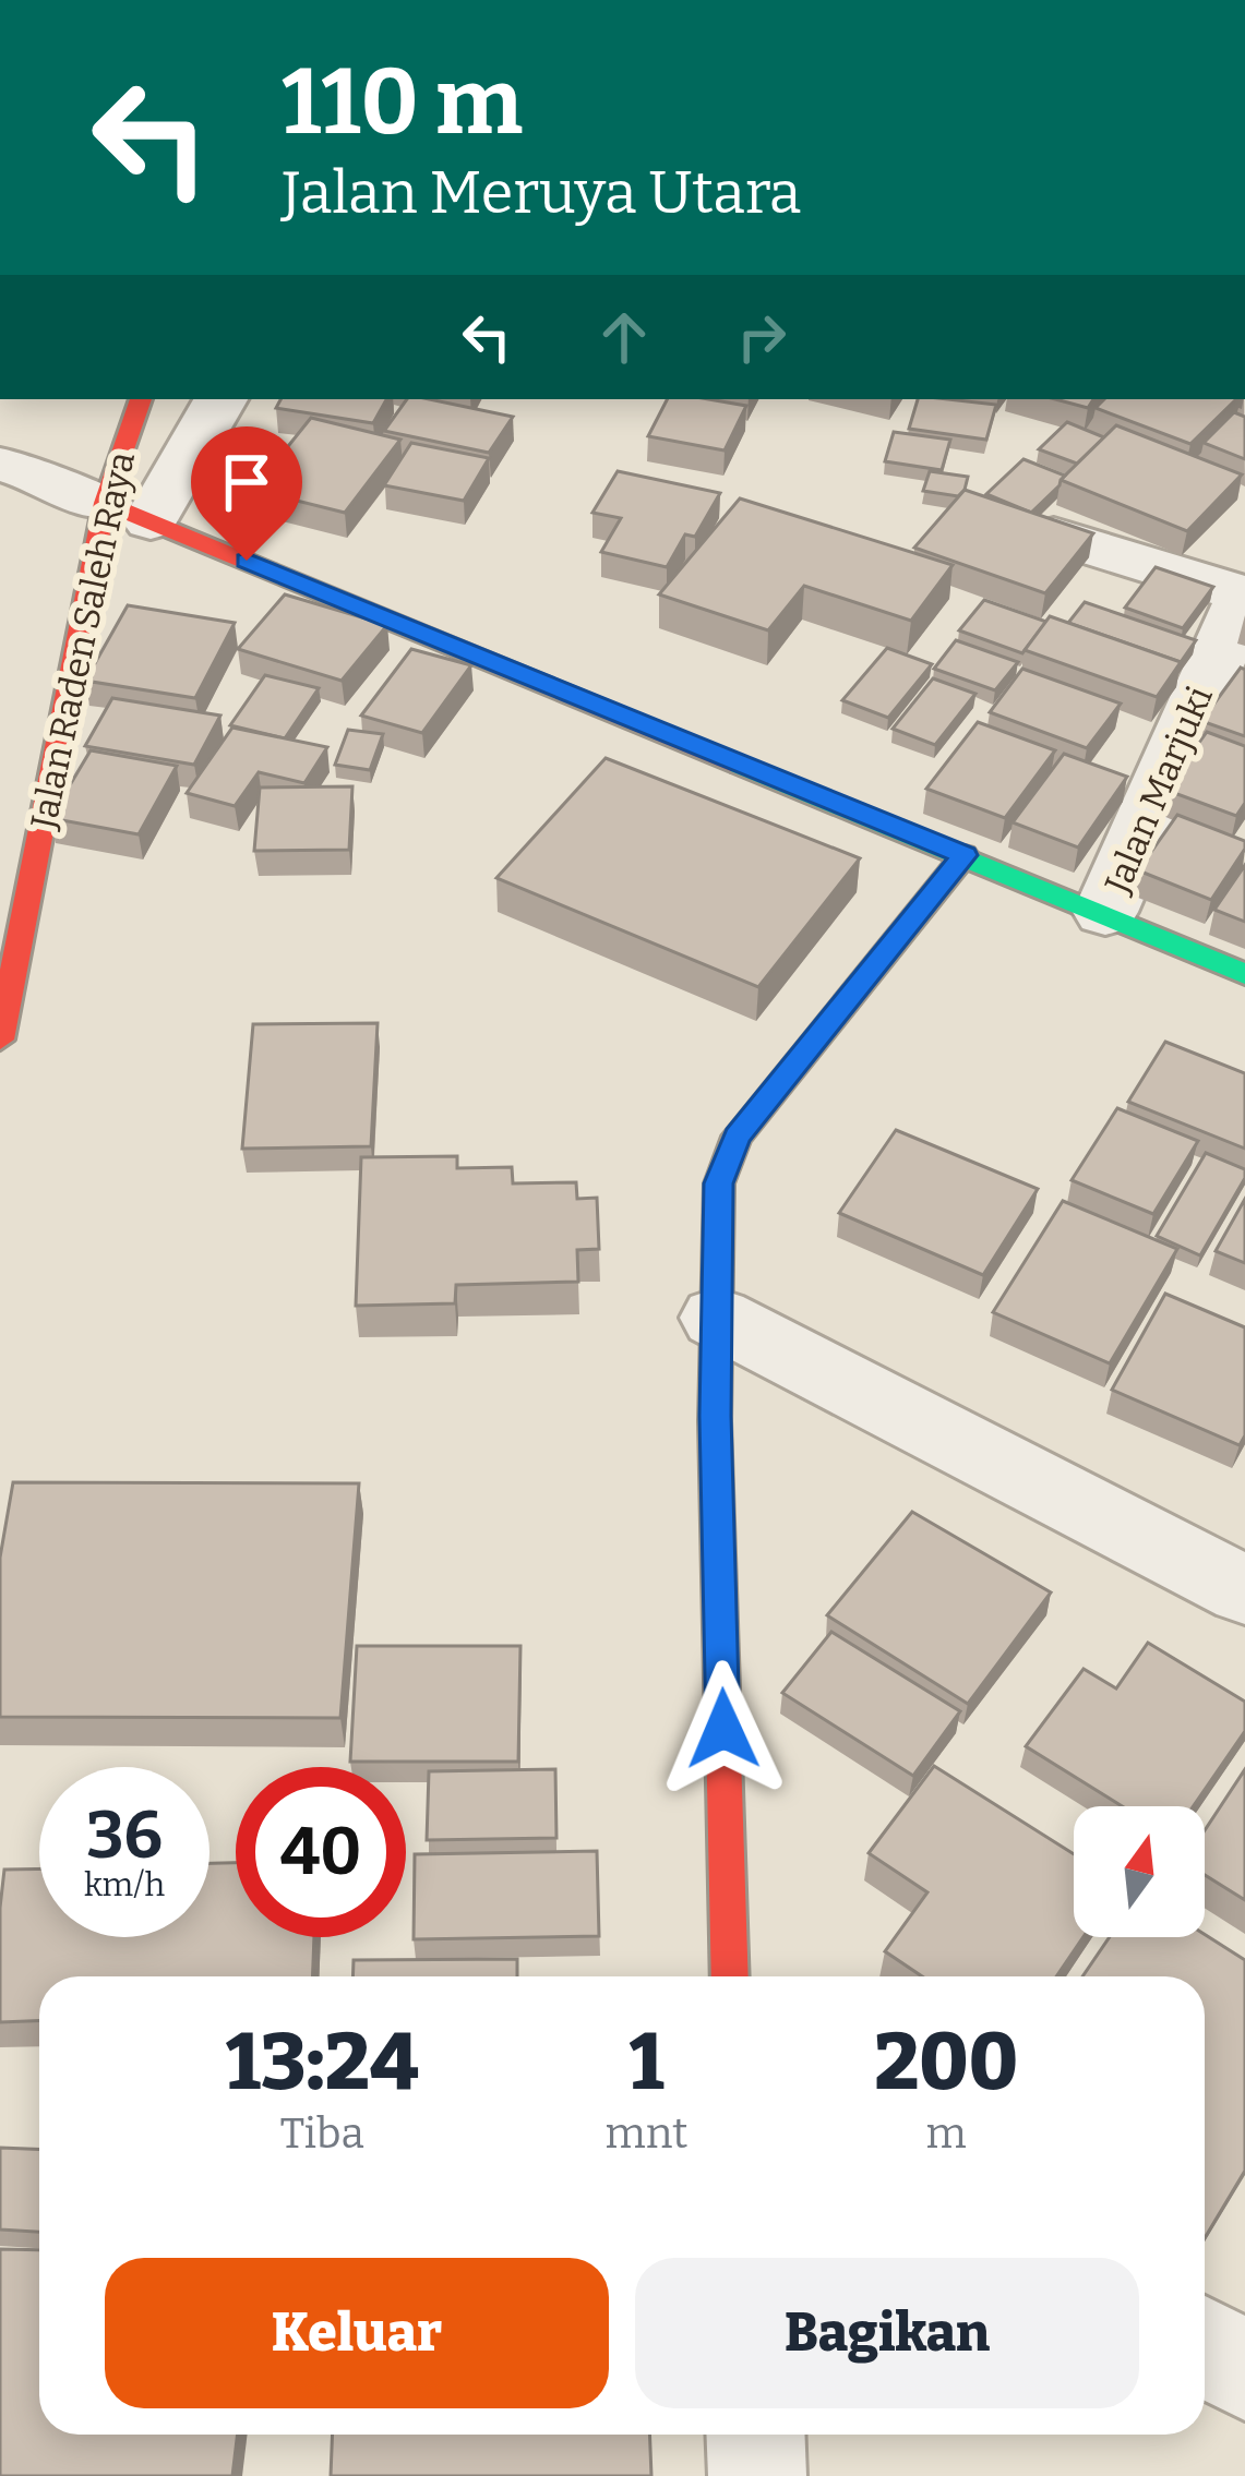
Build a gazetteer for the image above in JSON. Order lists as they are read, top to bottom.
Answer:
{
  "streets": {
    "main road": ["Jalan Raden Saleh Raya"],
    "street": ["Jalan Marjuki"]
  },
  "north": "top",
  "page": {
    "turn": ["110 m", "Jalan Meruya Utara"],
    "speed": "36 km/h",
    "limit": "40",
    "eta": [
      "13:24",
      "Tiba",
      "1",
      "mnt",
      "200",
      "m"
    ],
    "buttons": ["Keluar", "Bagikan"]
  }
}
